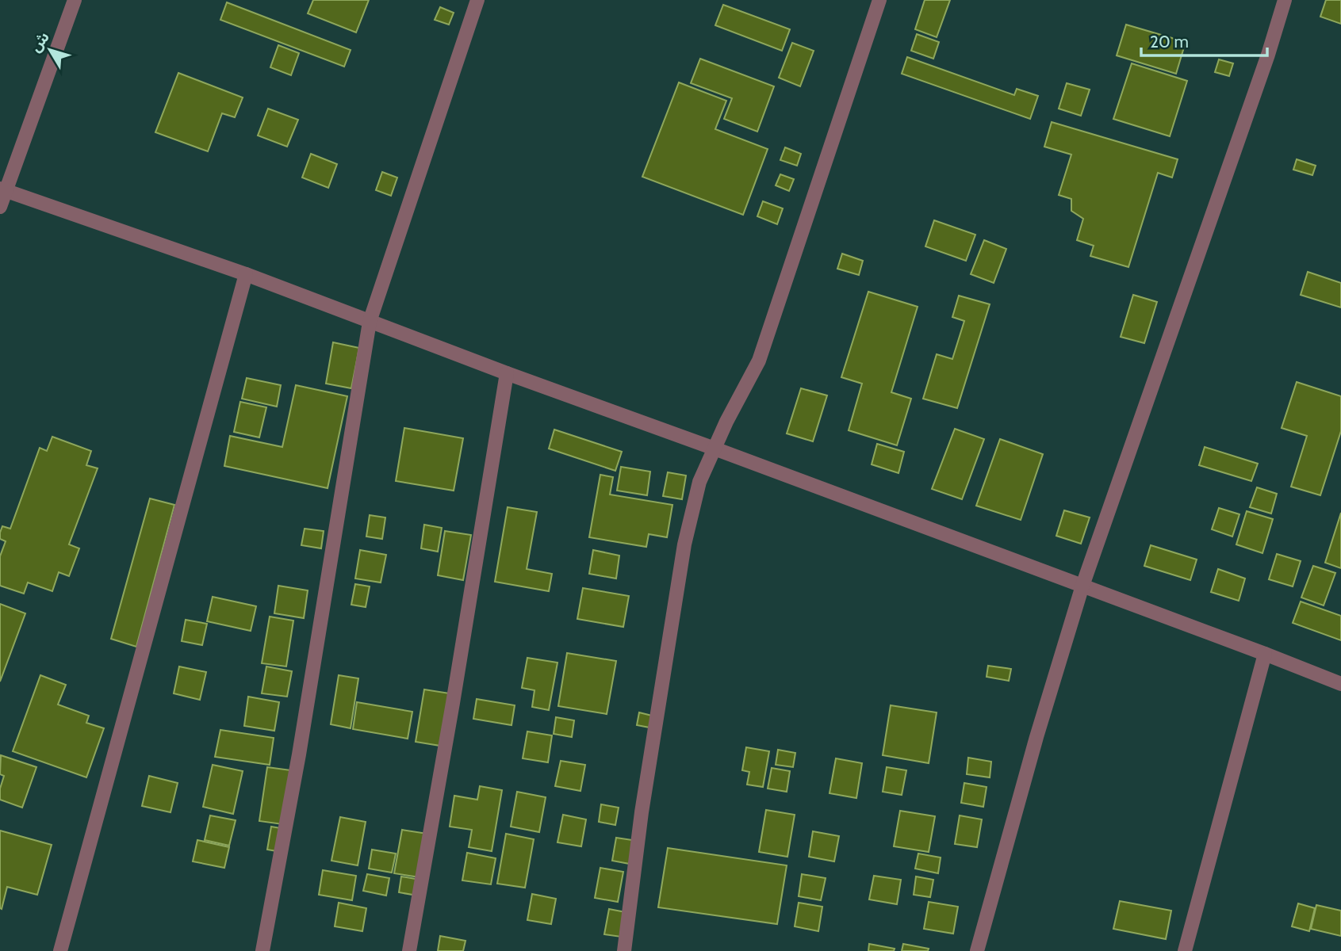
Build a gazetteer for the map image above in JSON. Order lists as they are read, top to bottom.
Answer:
{
  "scale_bar": "20 m",
  "north": "top left"
}
